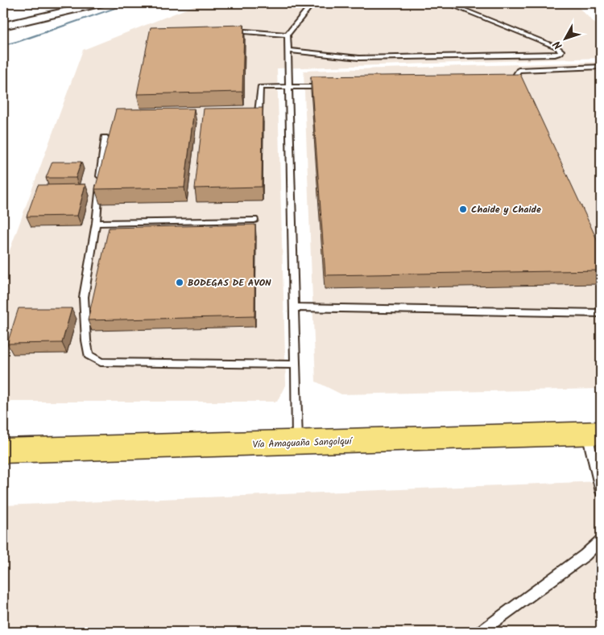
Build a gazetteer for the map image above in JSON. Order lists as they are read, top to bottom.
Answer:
{
  "streets": {
    "highway": ["Vía Amaguaña Sangolquí"]
  },
  "places": ["Chaide y Chaide", "BODEGAS DE AVON"],
  "north": "bottom left"
}
